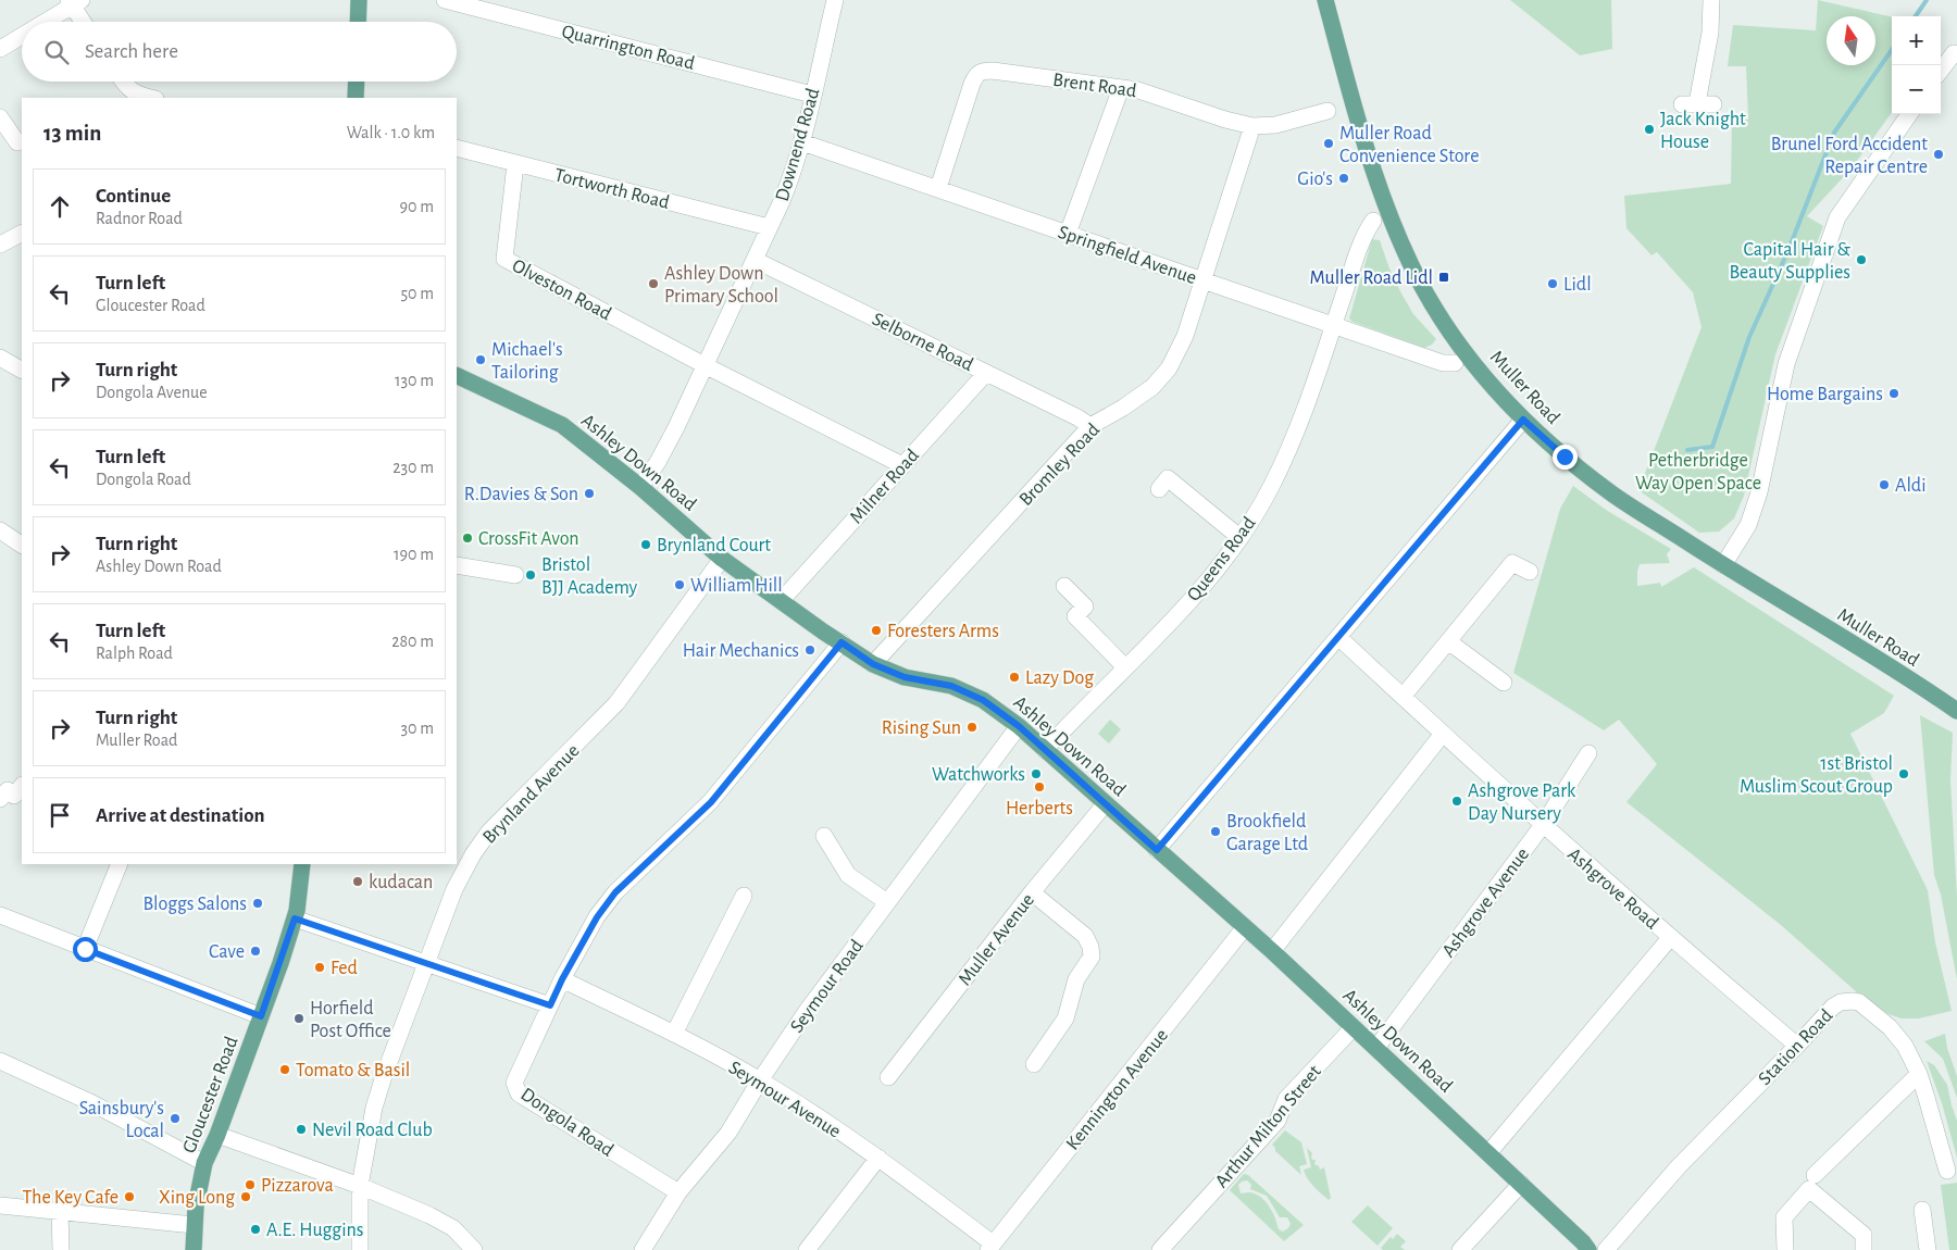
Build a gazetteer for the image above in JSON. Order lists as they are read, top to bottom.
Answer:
{
  "streets": {
    "main road": ["Muller Road", "Ashley Down Road", "Gloucester Road"],
    "street": [
      "Quarrington Road",
      "Brent Road",
      "Downend Road",
      "Tortworth Road",
      "Springfield Avenue",
      "Olveston Road",
      "Selborne Road",
      "Bromley Road",
      "Milner Road",
      "Queens Road",
      "Brynland Avenue",
      "Ashgrove Road",
      "Ashgrove Avenue",
      "Muller Avenue",
      "Seymour Road",
      "Station Road",
      "Kennington Avenue",
      "Seymour Avenue",
      "Dongola Road",
      "Arthur Milton Street"
    ]
  },
  "crossings": [
    ["Quarrington Road", "Downend Road"],
    ["Brent Road", "Springfield Avenue"],
    ["Brent Road", "Muller Road"],
    ["Brent Road", "Bromley Road"],
    ["Downend Road", "Tortworth Road"],
    ["Downend Road", "Springfield Avenue"],
    ["Downend Road", "Olveston Road"],
    ["Downend Road", "Selborne Road"],
    ["Downend Road", "Ashley Down Road"],
    ["Tortworth Road", "Olveston Road"],
    ["Springfield Avenue", "Bromley Road"],
    ["Springfield Avenue", "Queens Road"],
    ["Selborne Road", "Bromley Road"],
    ["Selborne Road", "Milner Road"],
    ["Ashley Down Road", "Bromley Road"],
    ["Ashley Down Road", "Milner Road"],
    ["Ashley Down Road", "Queens Road"],
    ["Ashley Down Road", "Brynland Avenue"],
    ["Ashley Down Road", "Ashgrove Avenue"],
    ["Ashley Down Road", "Muller Avenue"],
    ["Ashley Down Road", "Seymour Road"],
    ["Ashley Down Road", "Kennington Avenue"],
    ["Ashley Down Road", "Dongola Road"],
    ["Ashley Down Road", "Arthur Milton Street"],
    ["Ashgrove Road", "Ashgrove Avenue"],
    ["Ashgrove Road", "Station Road"],
    ["Seymour Road", "Seymour Avenue"],
    ["Seymour Road", "Dongola Road"],
    ["Kennington Avenue", "Seymour Avenue"],
    ["Seymour Avenue", "Dongola Road"]
  ],
  "parks": ["Petherbridge Way Open Space"],
  "places": {
    "other": [
      "Jack Knight House",
      "Muller Road Convenience Store",
      "Brunel Ford Accident Repair Centre",
      "Gio's",
      "Capital Hair & Beauty Supplies",
      "Ashley Down Primary School",
      "Lidl",
      "Michael's Tailoring",
      "Home Bargains",
      "Aldi",
      "R.Davies & Son",
      "CrossFit Avon",
      "Brynland Court",
      "Bristol BJJ Academy",
      "William Hill",
      "Foresters Arms",
      "Hair Mechanics",
      "Lazy Dog",
      "Rising Sun",
      "Watchworks",
      "1st Bristol Muslim Scout Group",
      "Herberts",
      "Ashgrove Park Day Nursery",
      "Brookfield Garage Ltd",
      "kudacan",
      "Bloggs Salons",
      "Cave",
      "Fed",
      "Horfield Post Office",
      "Tomato & Basil",
      "Sainsbury's Local",
      "Nevil Road Club",
      "Pizzarova",
      "The Key Cafe",
      "Xing Long",
      "A.E. Huggins"
    ],
    "transit": ["Muller Road Lidl"]
  },
  "north": "top",
  "page": {
    "map_buttons": ["+", "−"],
    "search": "Search here",
    "heading": ["13 min", "Walk · 1.0 km"],
    "list": [
      ["Continue", "Radnor Road", "90 m"],
      ["Turn left", "Gloucester Road", "50 m"],
      ["Turn right", "Dongola Avenue", "130 m"],
      ["Turn left", "Dongola Road", "230 m"],
      ["Turn right", "Ashley Down Road", "190 m"],
      ["Turn left", "Ralph Road", "280 m"],
      ["Turn right", "Muller Road", "30 m"],
      "Arrive at destination"
    ]
  }
}
